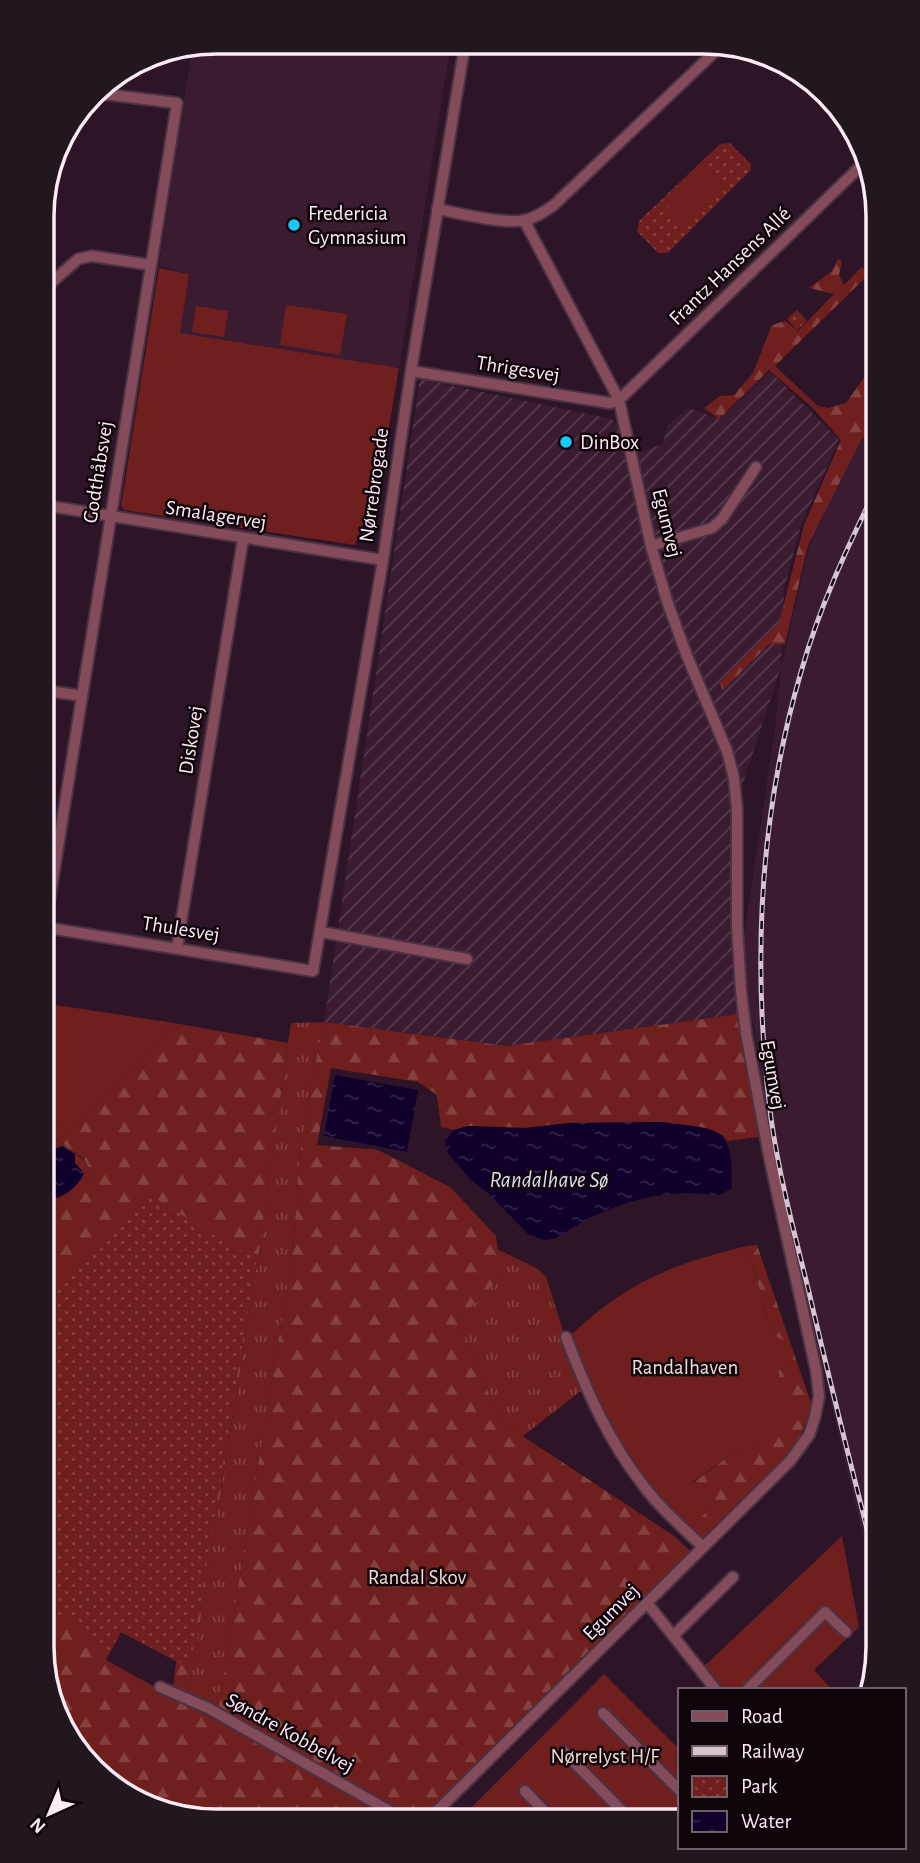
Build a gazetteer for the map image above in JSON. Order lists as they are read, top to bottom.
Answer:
{
  "streets": {
    "street": [
      "Frantz Hansens Allé",
      "Thrigesvej",
      "Godthåbsvej",
      "Nørrebrogade",
      "Smalagervej",
      "Egumvej",
      "Diskovej",
      "Thulesvej",
      "Søndre Kobbelvej"
    ]
  },
  "crossings": [
    ["Frantz Hansens Allé", "Thrigesvej"],
    ["Frantz Hansens Allé", "Egumvej"],
    ["Thrigesvej", "Nørrebrogade"],
    ["Thrigesvej", "Egumvej"],
    ["Godthåbsvej", "Smalagervej"],
    ["Nørrebrogade", "Smalagervej"],
    ["Nørrebrogade", "Thulesvej"],
    ["Smalagervej", "Diskovej"],
    ["Diskovej", "Thulesvej"]
  ],
  "water": ["Randalhave Sø"],
  "parks": ["Randalhaven", "Randal Skov", "Nørrelyst H/F"],
  "places": ["Fredericia Gymnasium", "DinBox"],
  "legend": [
    "Road",
    "Railway",
    "Park",
    "Water"
  ],
  "north": "bottom left"
}
